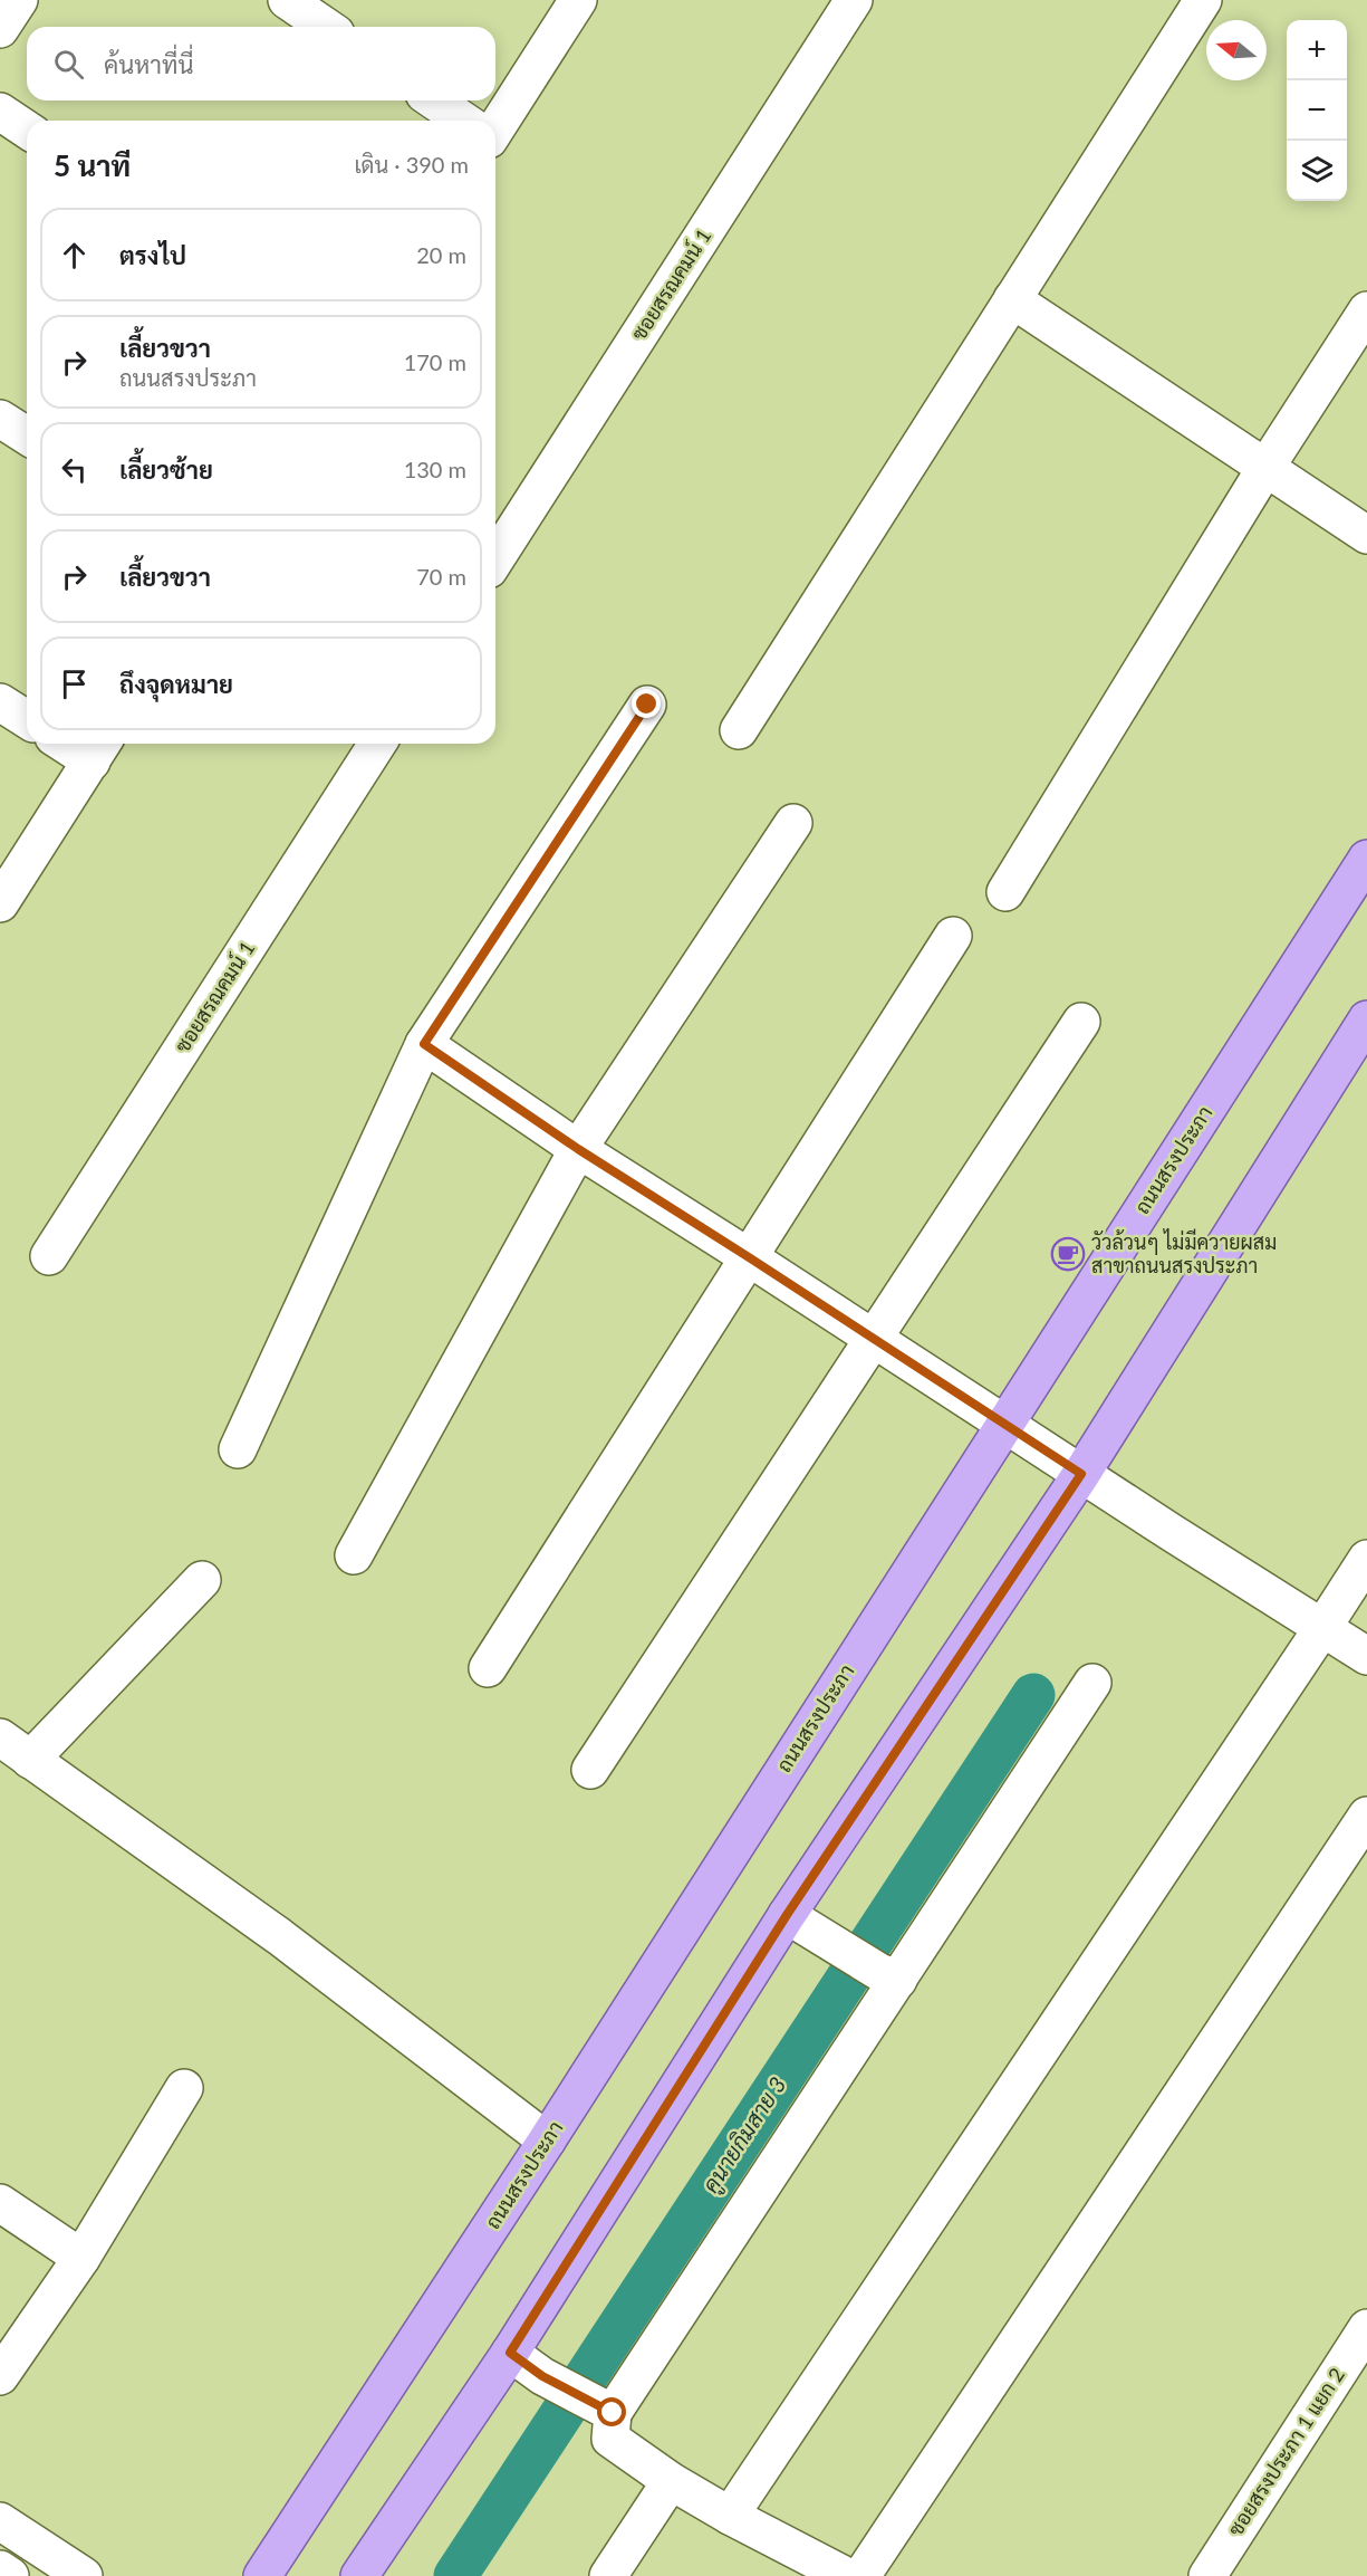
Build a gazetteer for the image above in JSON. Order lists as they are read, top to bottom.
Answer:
{
  "streets": {
    "main road": ["ถนนสรงประภา"],
    "street": ["ซอยสรณคมน์ 1", "ซอยสรงประภา 1 แยก 2"]
  },
  "water": ["คูนายกิมสาย 3"],
  "places": {
    "cafe": ["วัวล้วนๆ ไม่มีควายผสม สาขาถนนสรงประภา"]
  },
  "north": "left",
  "page": {
    "map_buttons": ["+", "−"],
    "search": "ค้นหาที่นี่",
    "heading": ["5 นาที", "เดิน · 390 m"],
    "list": [
      ["ตรงไป", "20 m"],
      ["เลี้ยวขวา", "ถนนสรงประภา", "170 m"],
      ["เลี้ยวซ้าย", "130 m"],
      ["เลี้ยวขวา", "70 m"],
      "ถึงจุดหมาย"
    ]
  }
}
